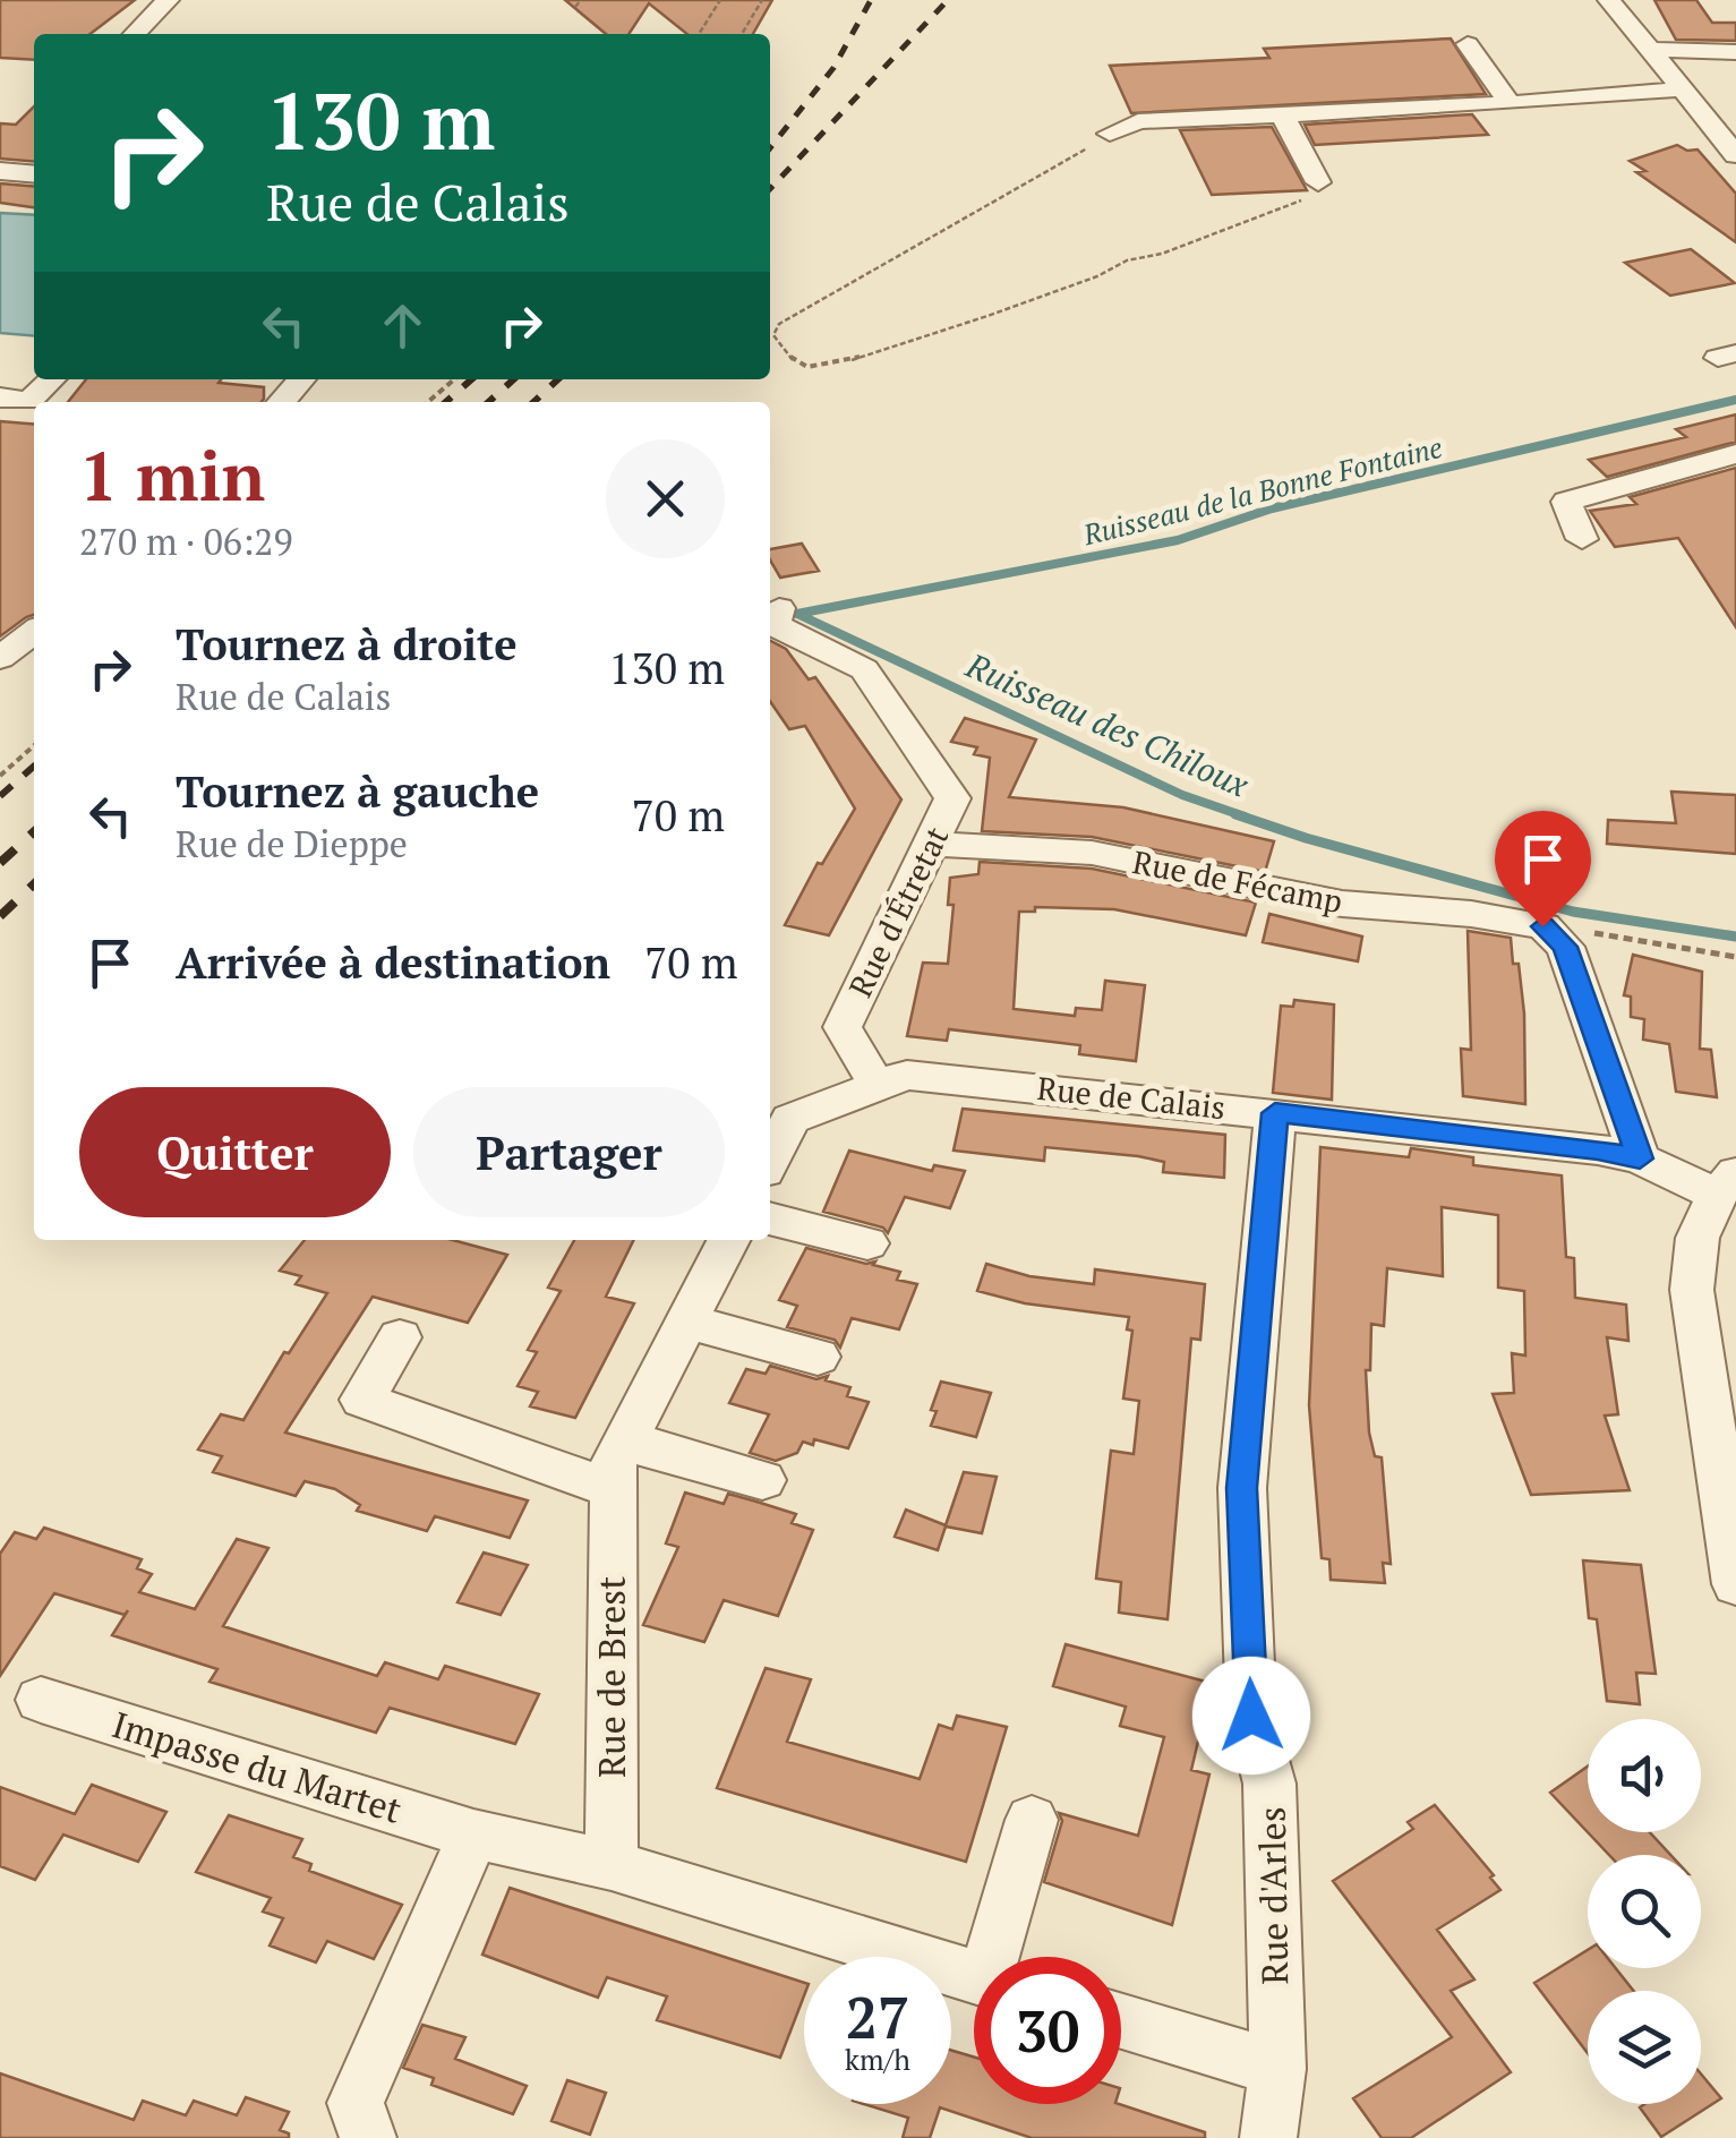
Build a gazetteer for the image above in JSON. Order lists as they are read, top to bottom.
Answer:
{
  "streets": {
    "street": [
      "Rue de Fécamp",
      "Rue d'Étretat",
      "Rue de Calais",
      "Rue de Brest",
      "Impasse du Martet",
      "Rue d'Arles"
    ]
  },
  "crossings": [
    ["Rue de Fécamp", "Rue d'Étretat"],
    ["Rue d'Étretat", "Rue de Calais"],
    ["Rue de Calais", "Rue d'Arles"]
  ],
  "water": ["Ruisseau de la Bonne Fontaine", "Ruisseau des Chiloux"],
  "page": {
    "turn": ["130 m", "Rue de Calais"],
    "heading": ["1 min", "270 m · 06:29"],
    "list": [
      {
        "name": "Tournez à droite",
        "note": "Rue de Calais",
        "value": "130 m"
      },
      {
        "name": "Tournez à gauche",
        "note": "Rue de Dieppe",
        "value": "70 m"
      },
      {
        "name": "Arrivée à destination",
        "value": "70 m"
      }
    ],
    "buttons": ["Quitter", "Partager"],
    "speed": "27 km/h",
    "limit": "30"
  }
}
